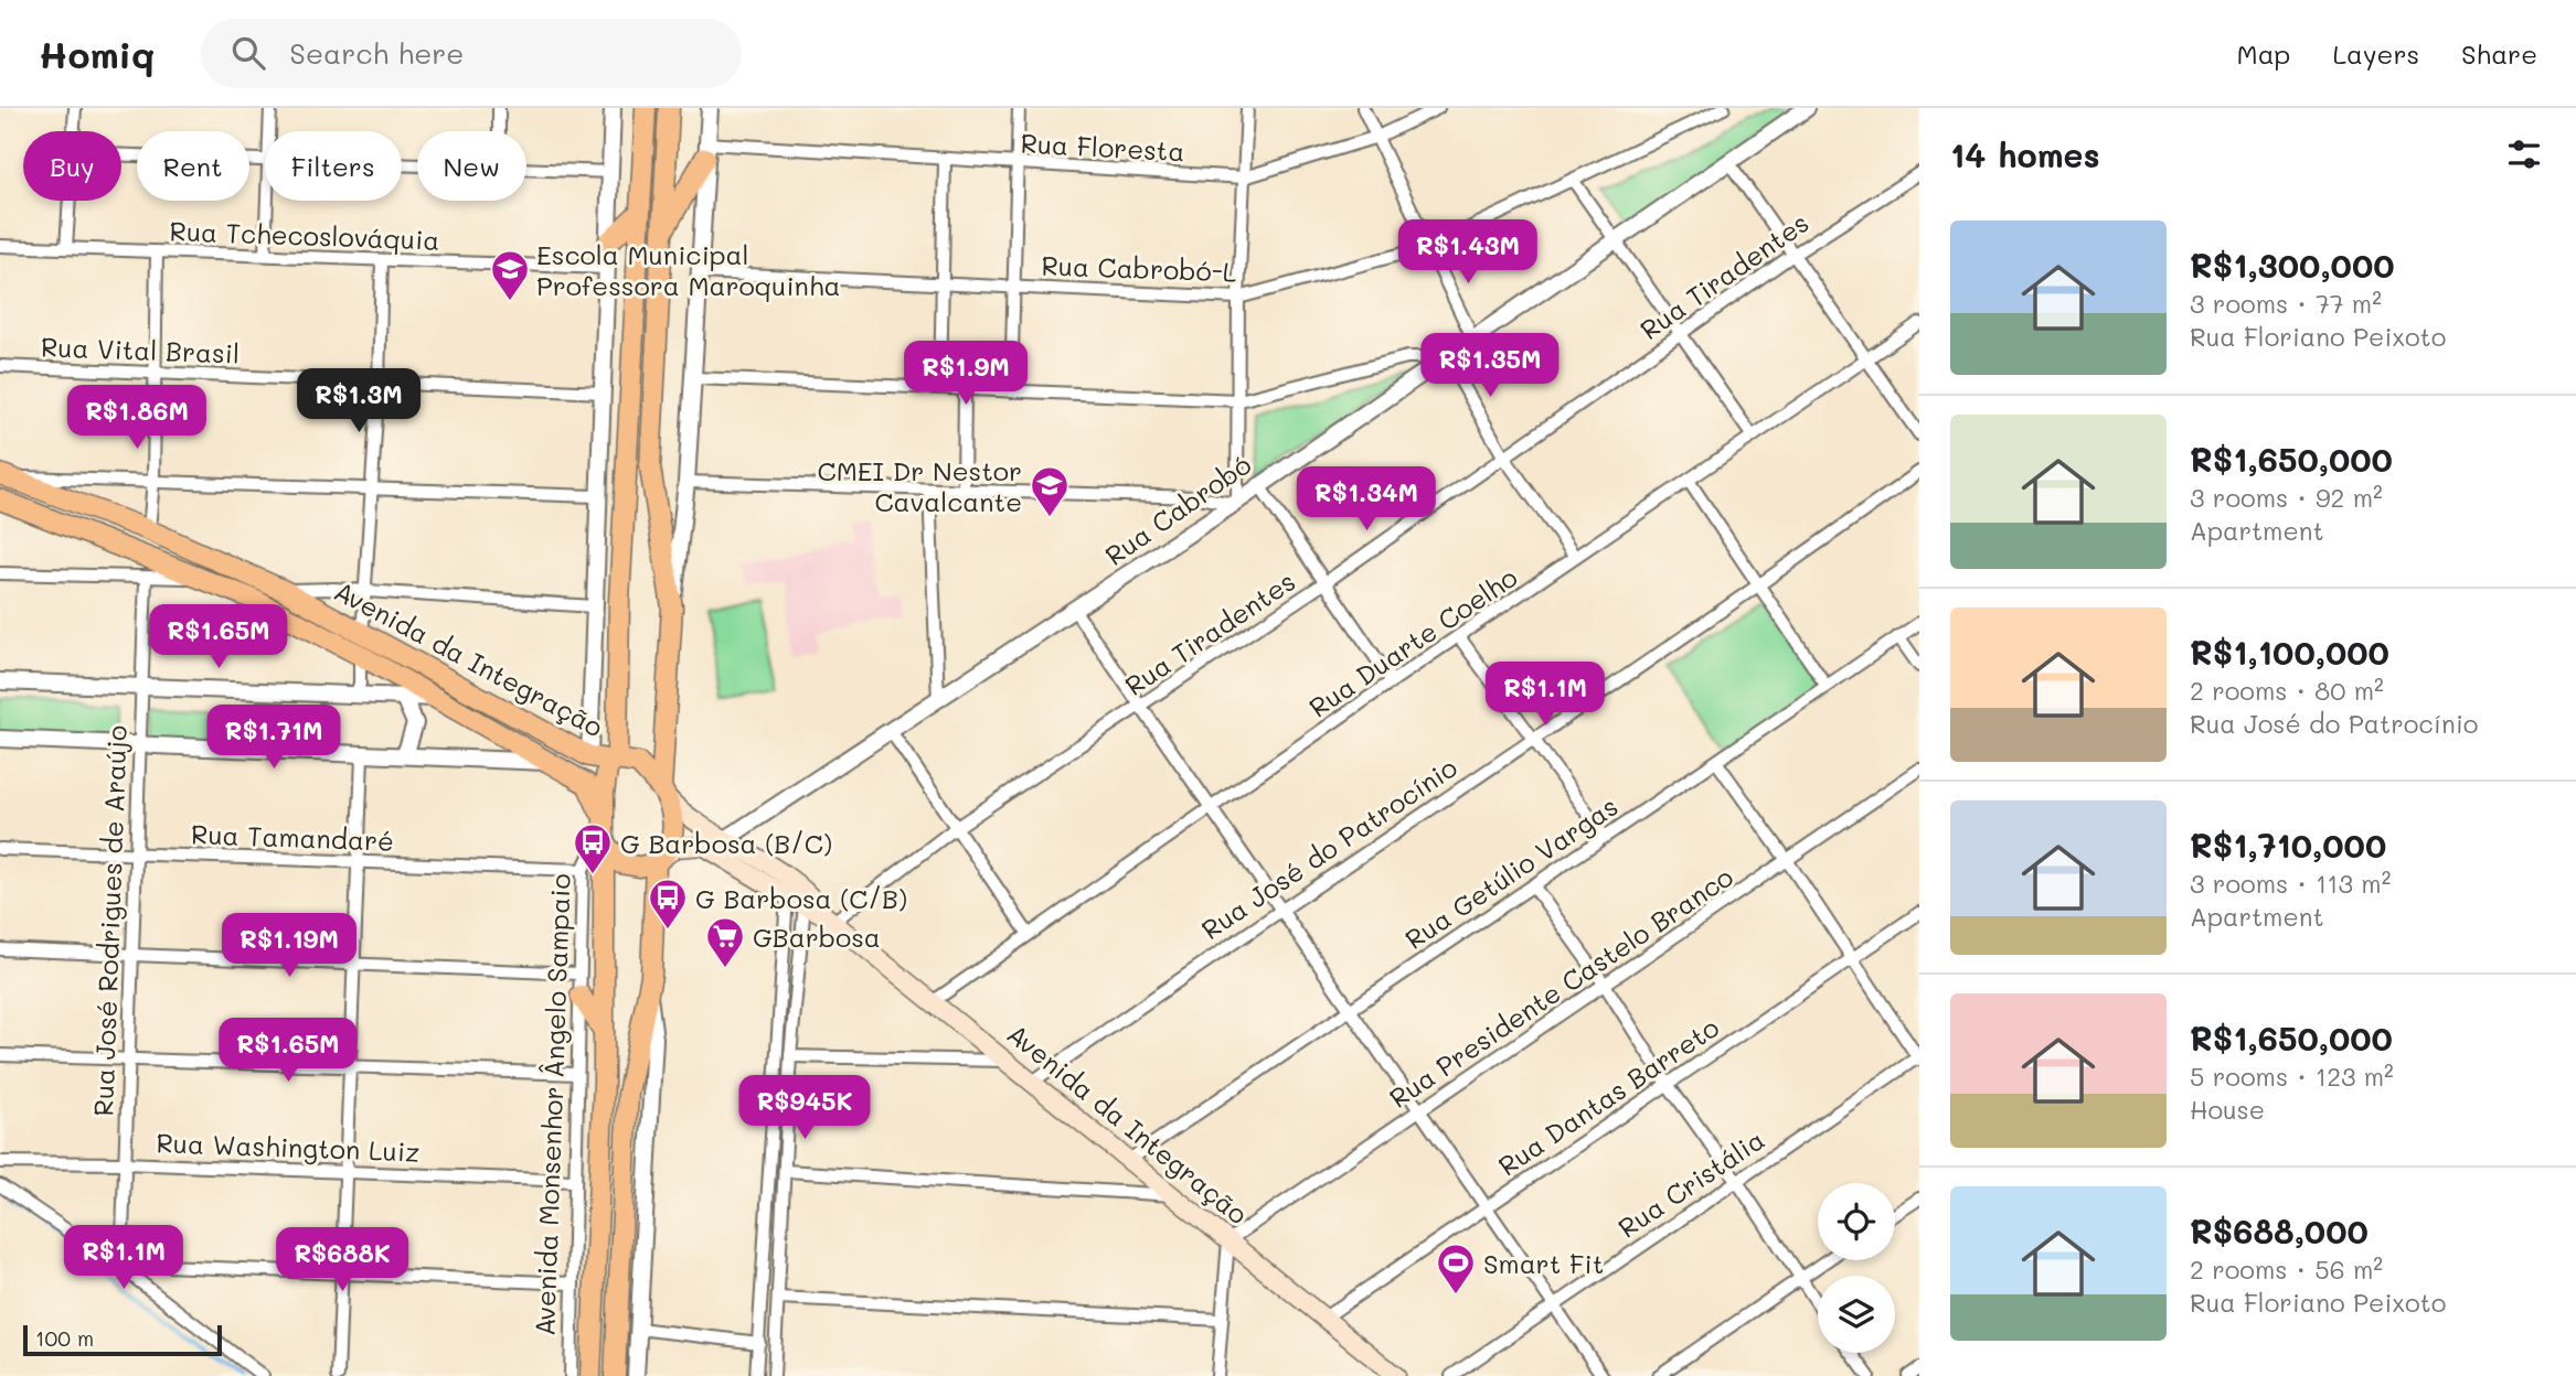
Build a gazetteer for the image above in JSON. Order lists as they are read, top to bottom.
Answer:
{
  "streets": {
    "main road": ["Avenida da Integração", "Avenida Monsenhor Ângelo Sampaio"],
    "street": [
      "Rua Floresta",
      "Rua Tchecoslováquia",
      "Rua Cabrobó-L",
      "Rua Tiradentes",
      "Rua Vital Brasil",
      "Rua Cabrobó",
      "Rua Duarte Coelho",
      "Rua Tamandaré",
      "Rua José do Patrocínio",
      "Rua Getúlio Vargas",
      "Rua José Rodrigues de Araújo",
      "Rua Presidente Castelo Branco",
      "Rua Dantas Barreto",
      "Rua Washington Luiz",
      "Rua Cristália"
    ]
  },
  "crossings": [
    ["Rua Tiradentes", "Avenida da Integração"],
    ["Rua Duarte Coelho", "Avenida da Integração"],
    ["Avenida da Integração", "Rua José do Patrocínio"],
    ["Avenida da Integração", "Rua Getúlio Vargas"],
    ["Avenida da Integração", "Rua Presidente Castelo Branco"],
    ["Avenida da Integração", "Rua Dantas Barreto"],
    ["Avenida da Integração", "Avenida Monsenhor Ângelo Sampaio"],
    ["Rua Tamandaré", "Rua José Rodrigues de Araújo"],
    ["Rua Tamandaré", "Avenida Monsenhor Ângelo Sampaio"],
    ["Rua José Rodrigues de Araújo", "Rua Washington Luiz"],
    ["Avenida Monsenhor Ângelo Sampaio", "Rua Washington Luiz"]
  ],
  "places": {
    "school or university": ["Escola Municipal Professora Maroquinha", "CMEI Dr Nestor Cavalcante"],
    "bus stop": ["G Barbosa (B/C)", "G Barbosa (C/B)"],
    "supermarket": ["GBarbosa"],
    "sports": ["Smart Fit"]
  },
  "scale_bar": "100 m",
  "page": {
    "header": "Homiq",
    "search": "Search here",
    "nav": ["Map", "Layers", "Share"],
    "heading": "14 homes",
    "chip": [
      "Buy",
      "Rent",
      "Filters",
      "New"
    ],
    "list": [
      {
        "name": "R$1,300,000",
        "note": "3 rooms · 77 m² · Rua Floriano Peixoto"
      },
      {
        "name": "R$1,650,000",
        "note": "3 rooms · 92 m² · Apartment"
      },
      {
        "name": "R$1,100,000",
        "note": "2 rooms · 80 m² · Rua José do Patrocínio"
      },
      {
        "name": "R$1,710,000",
        "note": "3 rooms · 113 m² · Apartment"
      },
      {
        "name": "R$1,650,000",
        "note": "5 rooms · 123 m² · House"
      },
      {
        "name": "R$688,000",
        "note": "2 rooms · 56 m² · Rua Floriano Peixoto"
      }
    ],
    "price": [
      "R$1.43M",
      "R$1.35M",
      "R$1.9M",
      "R$1.3M",
      "R$1.86M",
      "R$1.34M",
      "R$1.65M",
      "R$1.1M",
      "R$1.71M",
      "R$1.19M",
      "R$1.65M",
      "R$945K",
      "R$1.1M",
      "R$688K"
    ],
    "scale": "100 m"
  }
}
